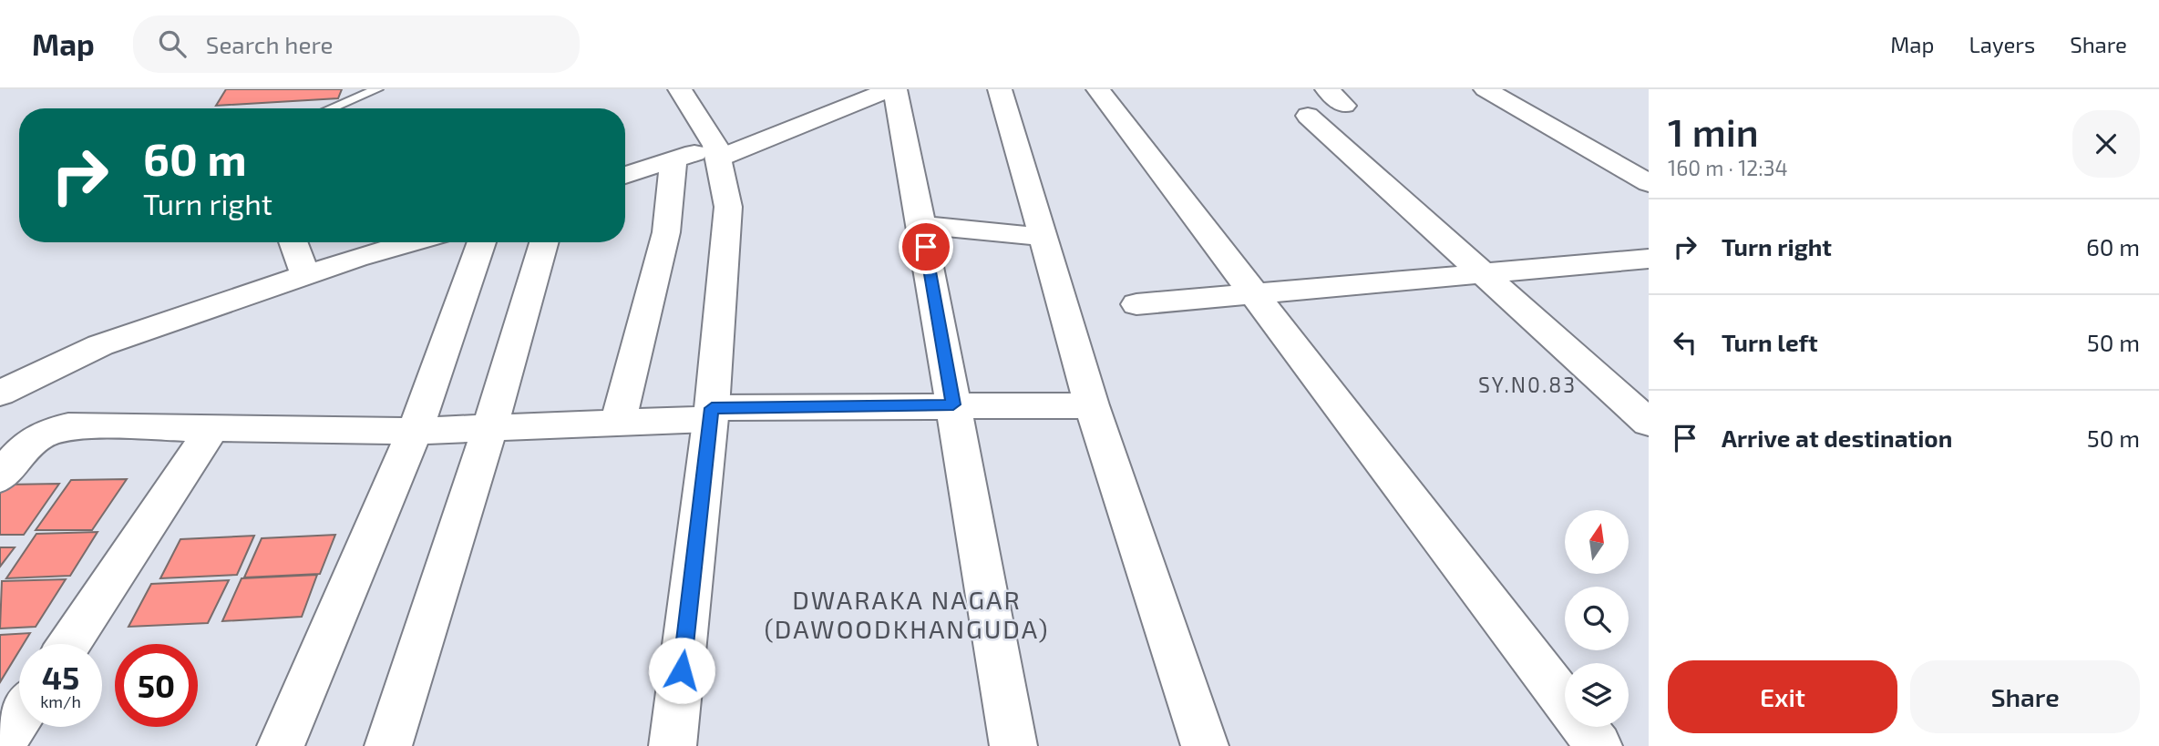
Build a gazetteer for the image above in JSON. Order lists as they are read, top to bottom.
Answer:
{
  "districts": ["SY.N0.83", "DWARAKA NAGAR (DAWOODKHANGUDA)"],
  "north": "top",
  "page": {
    "header": "Map",
    "search": "Search here",
    "nav": ["Map", "Layers", "Share"],
    "heading": ["1 min", "160 m · 12:34"],
    "turn": ["60 m", "Turn right"],
    "list": [
      {
        "name": "Turn right",
        "value": "60 m"
      },
      {
        "name": "Turn left",
        "value": "50 m"
      },
      {
        "name": "Arrive at destination",
        "value": "50 m"
      }
    ],
    "speed": "45 km/h",
    "limit": "50",
    "buttons": ["Exit", "Share"]
  }
}
